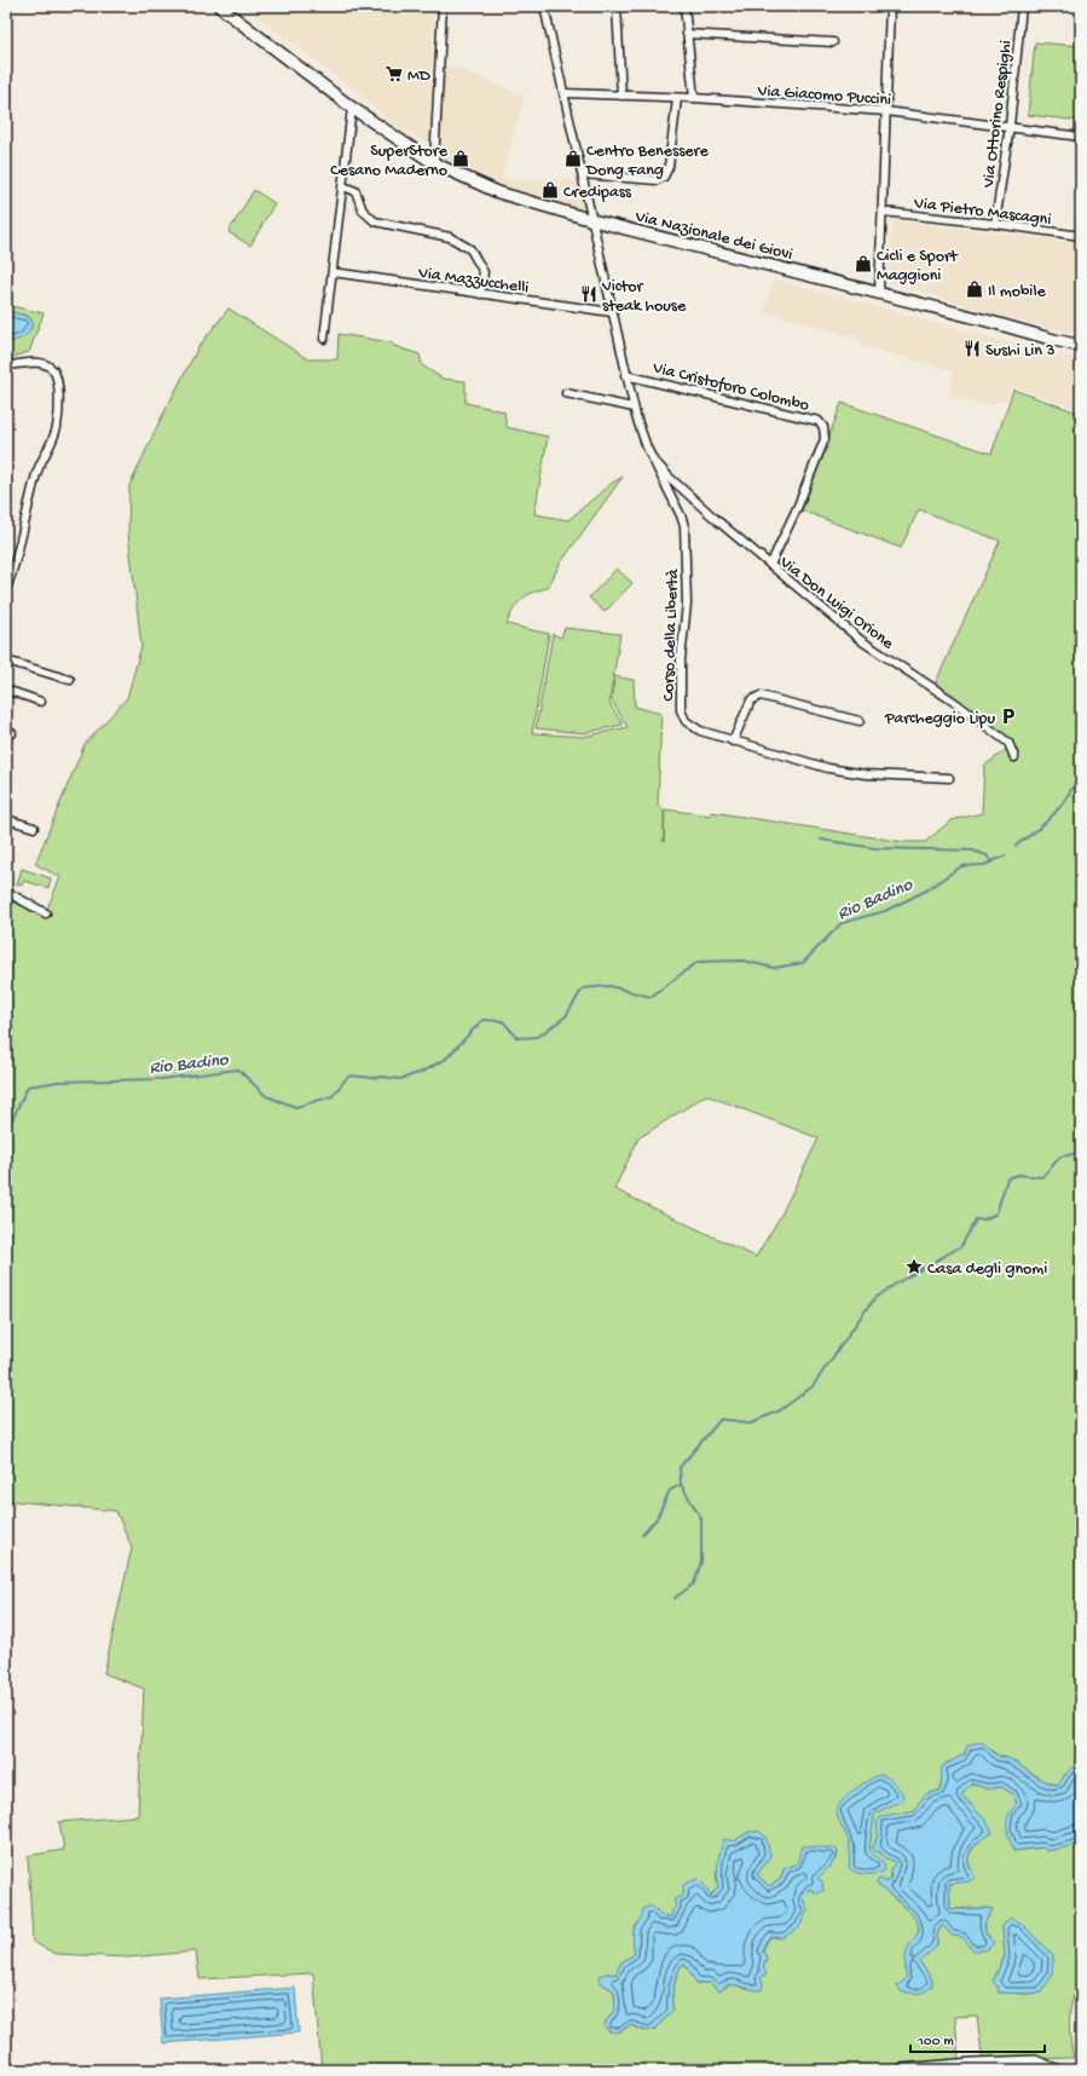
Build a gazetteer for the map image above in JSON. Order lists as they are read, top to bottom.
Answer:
{
  "streets": {
    "main road": ["Via Nazionale dei Giovi"],
    "street": [
      "Via Giacomo Puccini",
      "Via Ottorino Respighi",
      "Via Pietro Mascagni",
      "Via Mazzucchelli",
      "Via Cristoforo Colombo",
      "Via Don Luigi Orione",
      "Corso della Libertà"
    ]
  },
  "crossings": [
    ["Via Giacomo Puccini", "Via Ottorino Respighi"],
    ["Via Giacomo Puccini", "Corso della Libertà"],
    ["Via Ottorino Respighi", "Via Pietro Mascagni"],
    ["Via Nazionale dei Giovi", "Corso della Libertà"],
    ["Via Mazzucchelli", "Corso della Libertà"],
    ["Via Cristoforo Colombo", "Via Don Luigi Orione"],
    ["Via Cristoforo Colombo", "Corso della Libertà"],
    ["Via Don Luigi Orione", "Corso della Libertà"]
  ],
  "water": ["Rio Badino"],
  "places": {
    "supermarket": ["MD"],
    "shop": [
      "SuperStore Cesano Maderno",
      "Centro Benessere Dong Fang",
      "Credipass",
      "Cicli e Sport Maggioni",
      "Il mobile"
    ],
    "restaurant": ["Victor steak house", "Sushi Lin 3"],
    "parking": ["Parcheggio Lipu"],
    "place": ["Casa degli gnomi"]
  },
  "scale_bar": "100 m"
}
